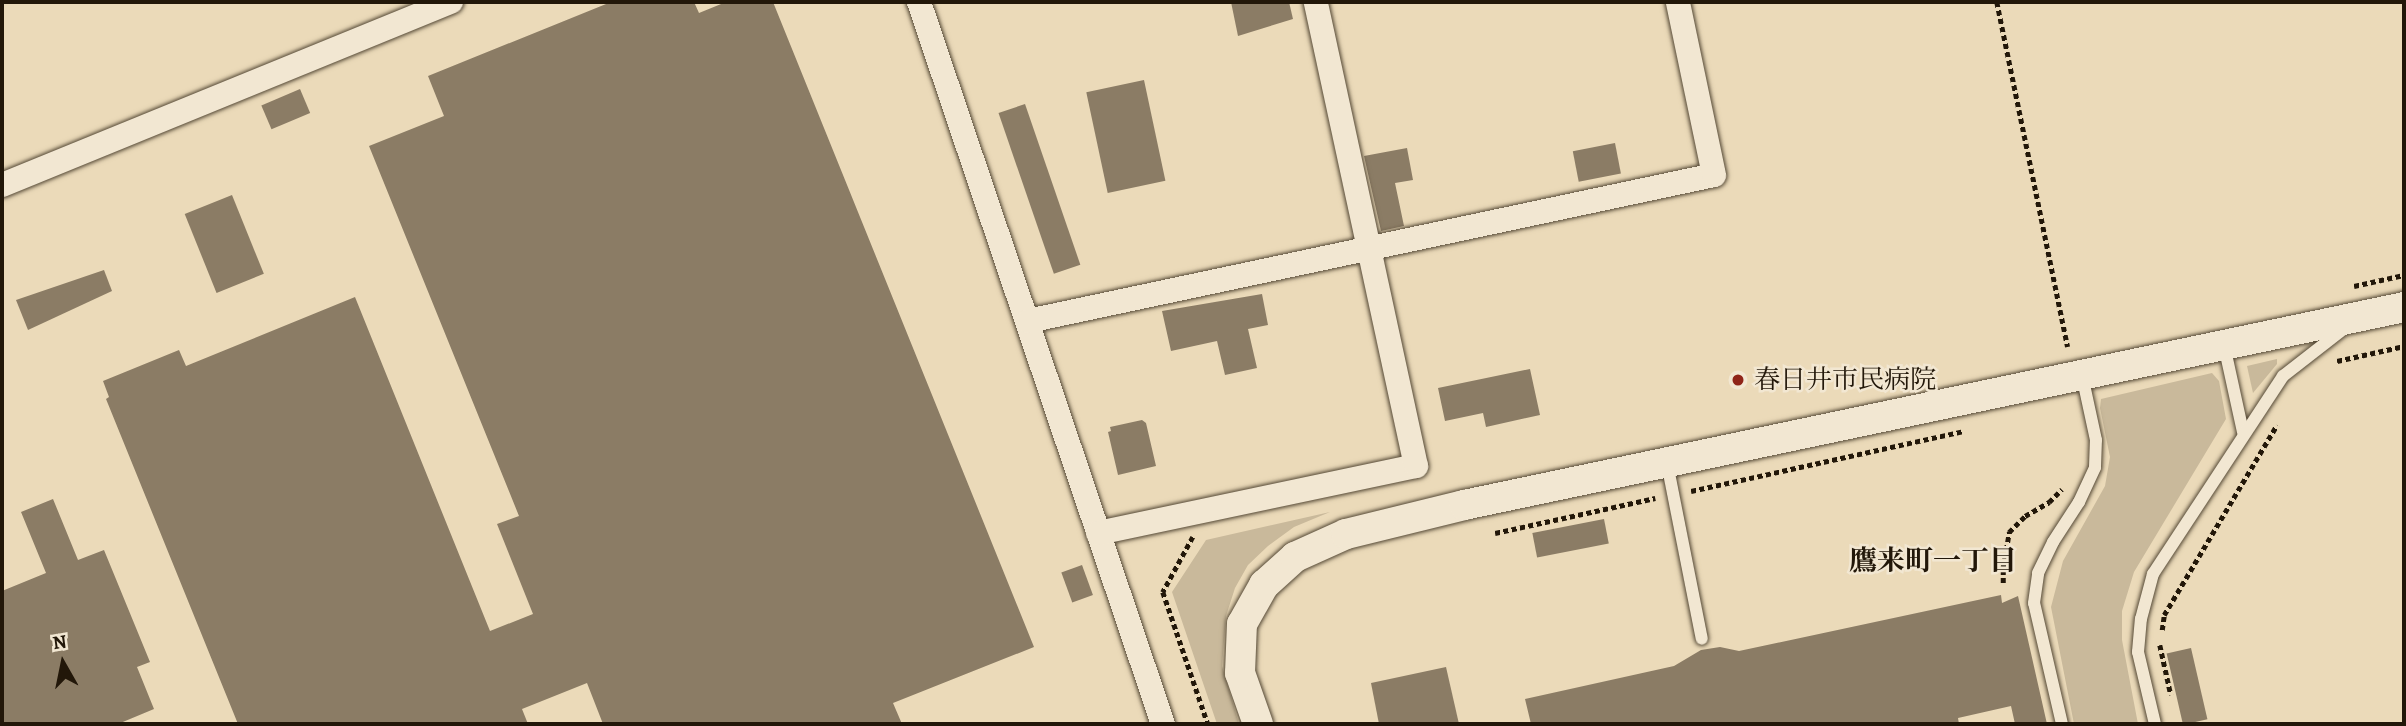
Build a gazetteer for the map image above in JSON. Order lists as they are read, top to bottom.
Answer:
{
  "districts": ["鷹来町一丁目"],
  "places": ["春日井市民病院"],
  "north": "top"
}
